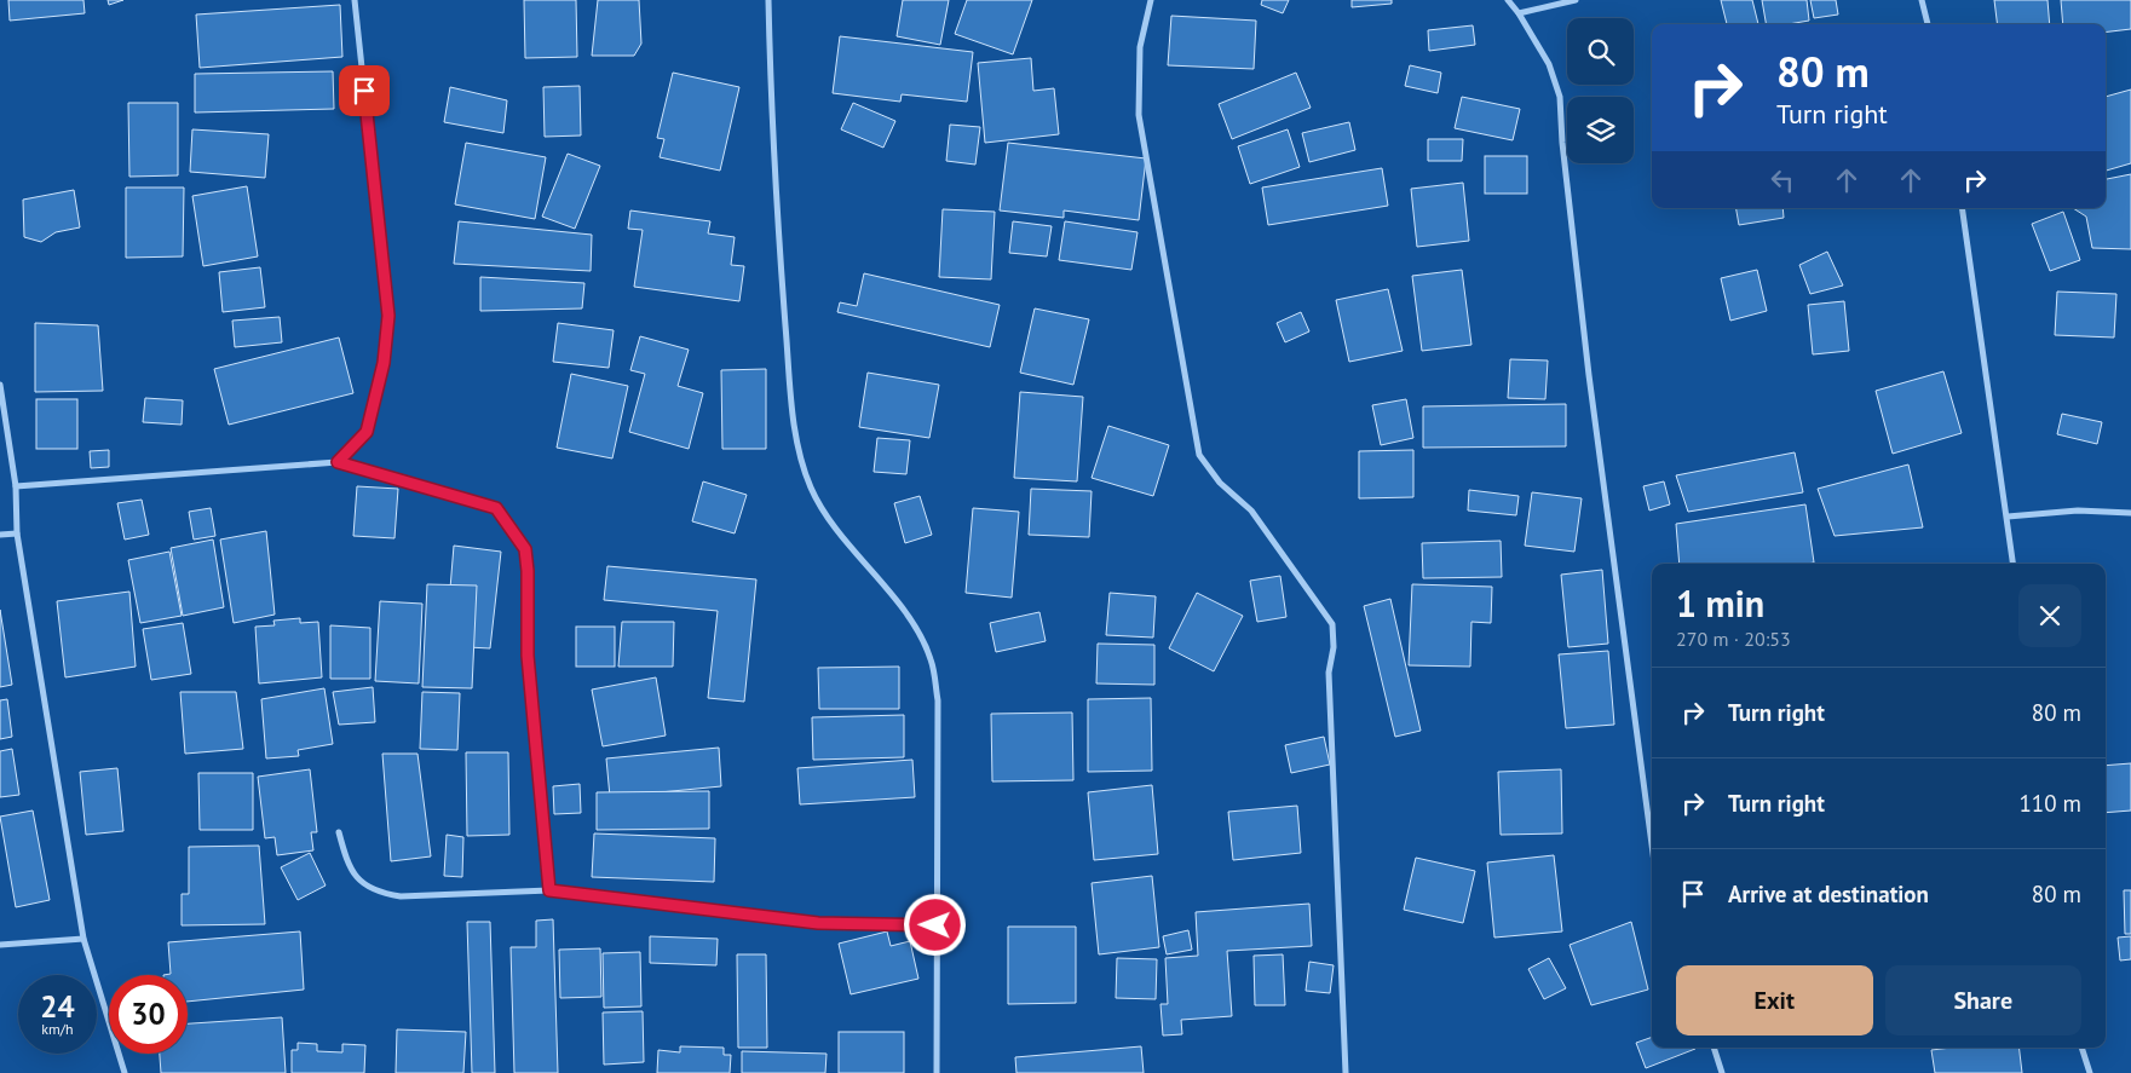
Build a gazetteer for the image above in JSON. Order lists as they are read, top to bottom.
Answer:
{
  "page": {
    "turn": ["80 m", "Turn right"],
    "heading": ["1 min", "270 m · 20:53"],
    "list": [
      {
        "name": "Turn right",
        "value": "80 m"
      },
      {
        "name": "Turn right",
        "value": "110 m"
      },
      {
        "name": "Arrive at destination",
        "value": "80 m"
      }
    ],
    "buttons": ["Exit", "Share"],
    "speed": "24 km/h",
    "limit": "30"
  }
}
